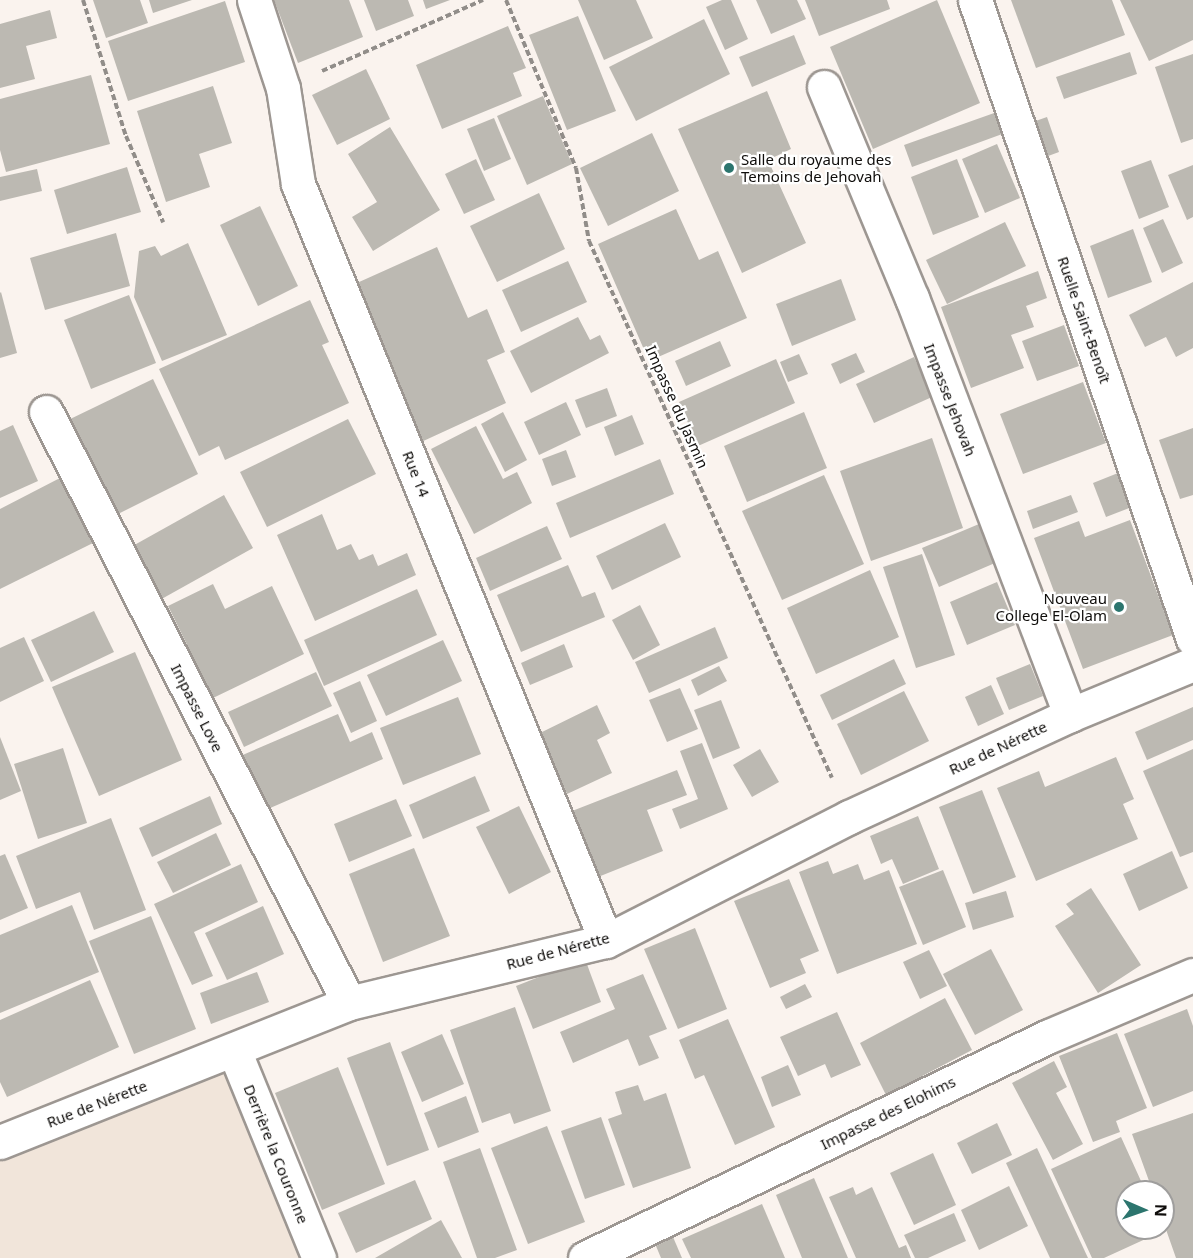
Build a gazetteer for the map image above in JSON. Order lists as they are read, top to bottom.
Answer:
{
  "streets": {
    "street": [
      "Ruelle Saint-Benoît",
      "Impasse Jehovah",
      "Rue 14",
      "Impasse Love",
      "Rue de Nérette",
      "Impasse des Elohims",
      "Derrière la Couronne"
    ],
    "path": ["Impasse du Jasmin"]
  },
  "crossings": [
    ["Impasse Jehovah", "Rue de Nérette"],
    ["Impasse du Jasmin", "Rue de Nérette"],
    ["Rue 14", "Rue de Nérette"],
    ["Impasse Love", "Rue de Nérette"],
    ["Rue de Nérette", "Derrière la Couronne"]
  ],
  "places": ["Salle du royaume des Temoins de Jehovah", "Nouveau College El-Olam"],
  "north": "right"
}
